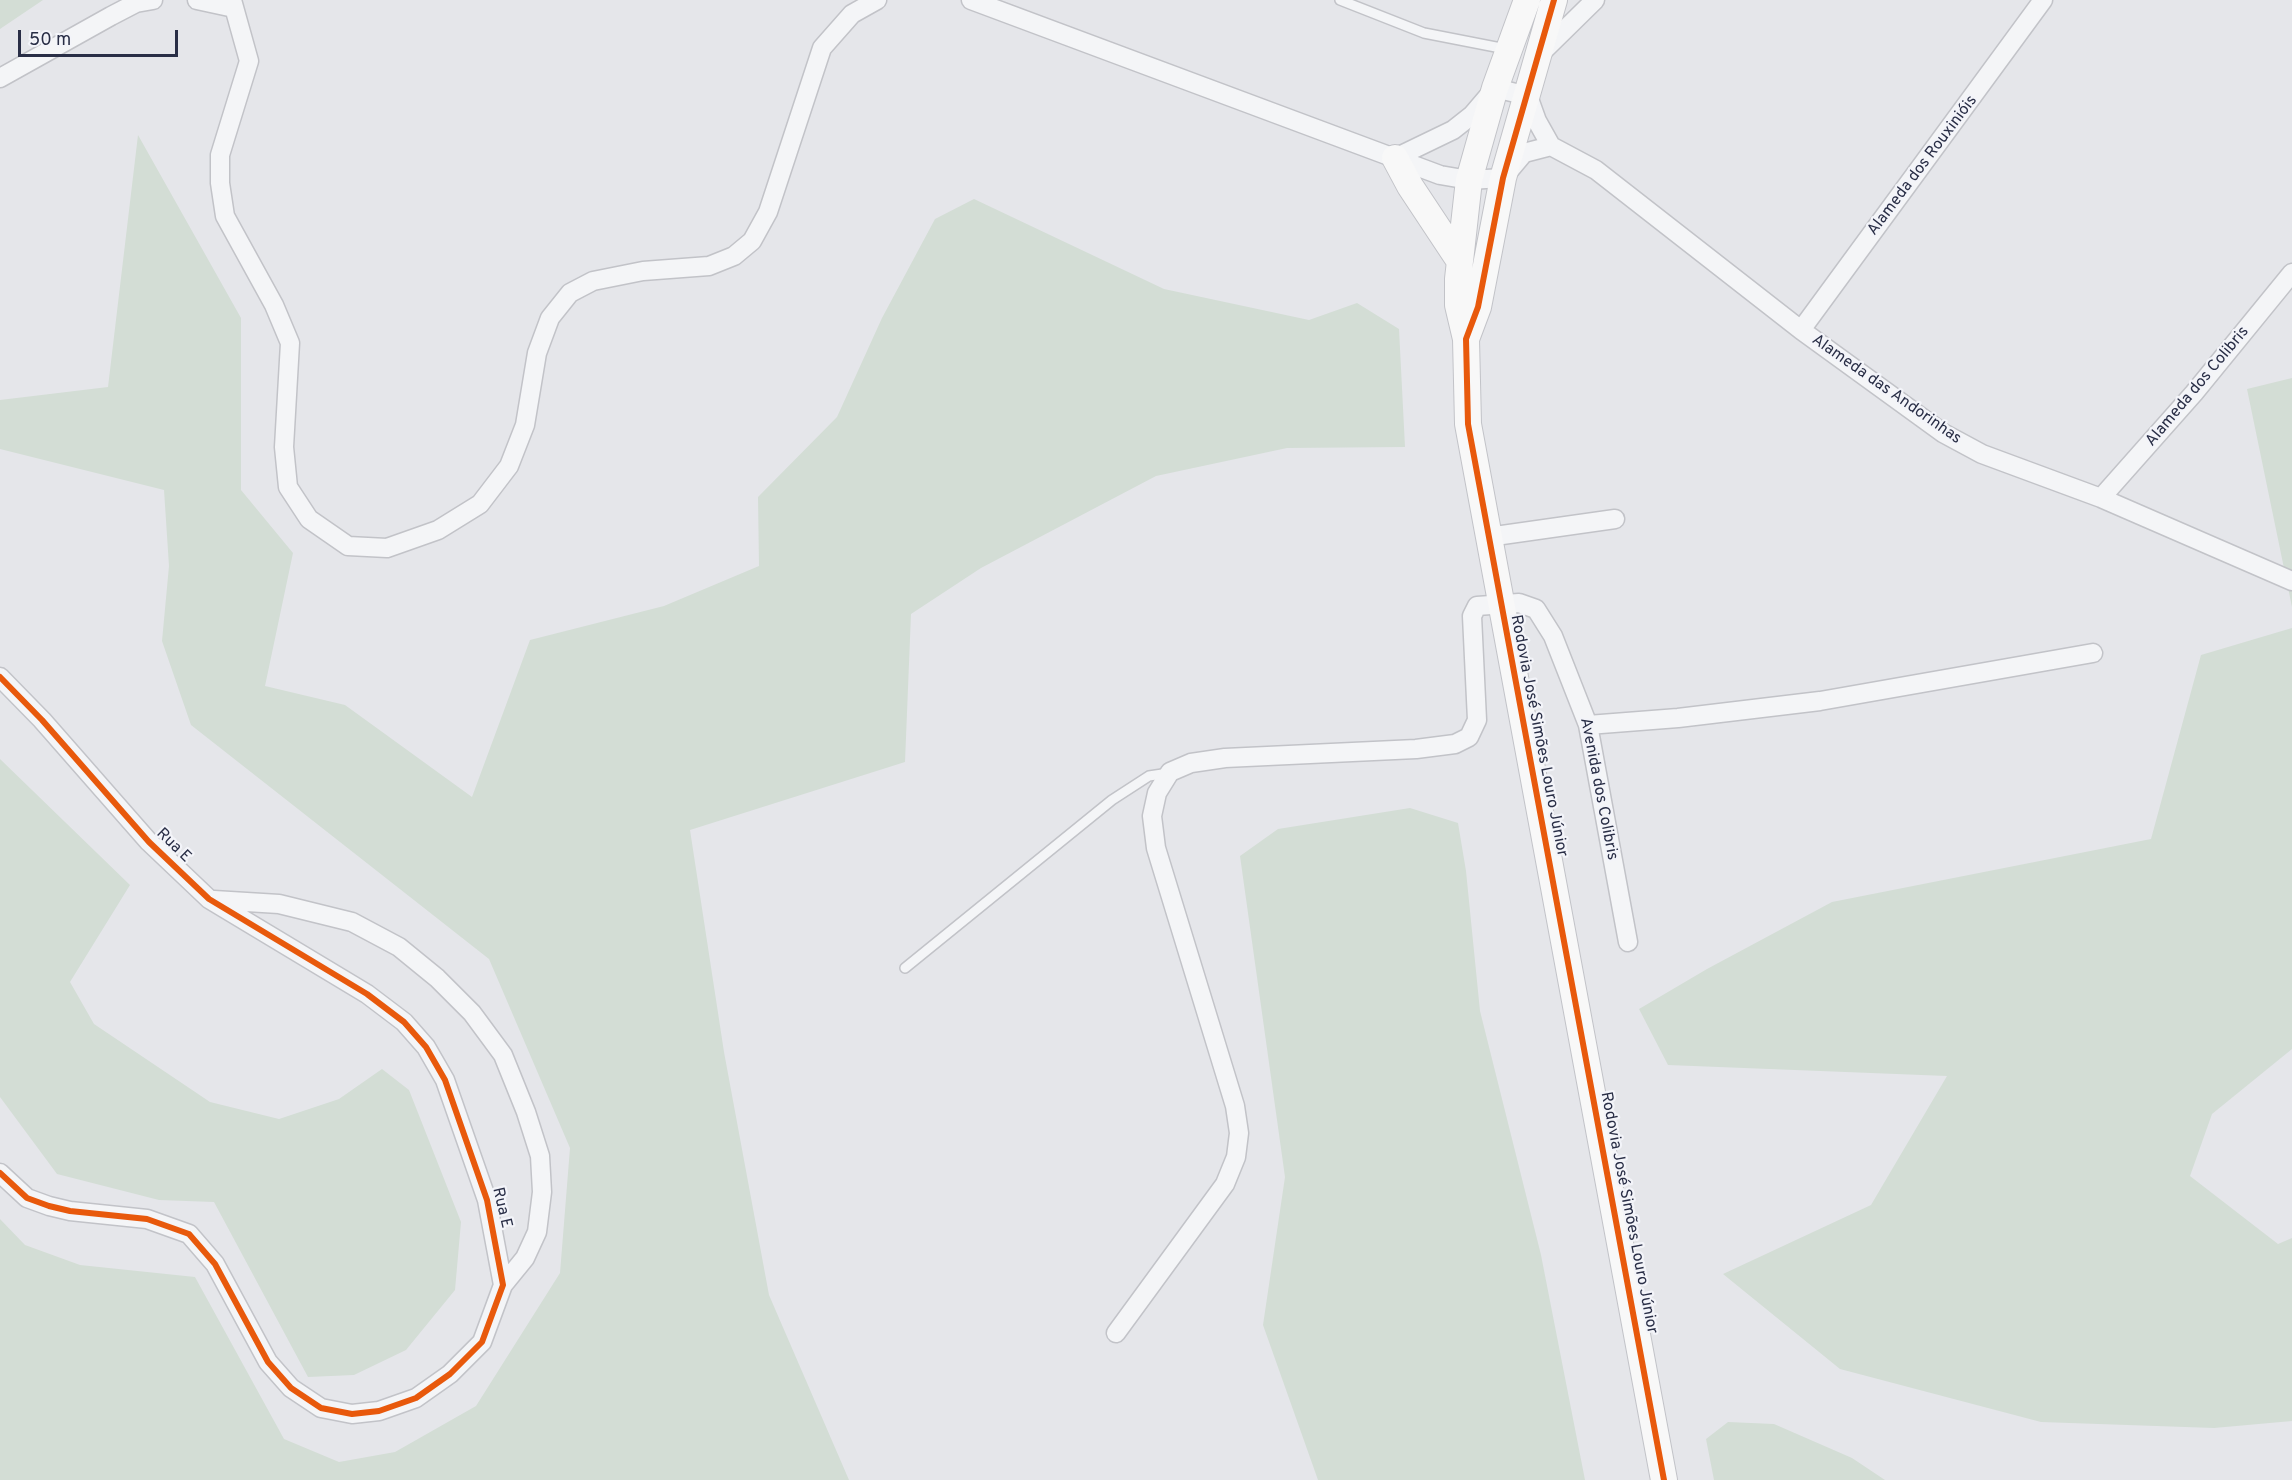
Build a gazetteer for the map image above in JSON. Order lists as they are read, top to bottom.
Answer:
{
  "streets": {
    "main road": ["Rodovia José Simões Louro Júnior"],
    "street": [
      "Alameda dos Rouxinióis",
      "Alameda dos Colibris",
      "Alameda das Andorinhas",
      "Avenida dos Colibris",
      "Rua E"
    ]
  },
  "crossings": [
    ["Alameda dos Rouxinióis", "Alameda das Andorinhas"],
    ["Alameda dos Colibris", "Alameda das Andorinhas"],
    ["Rodovia José Simões Louro Júnior", "Avenida dos Colibris"]
  ],
  "scale_bar": "50 m"
}
